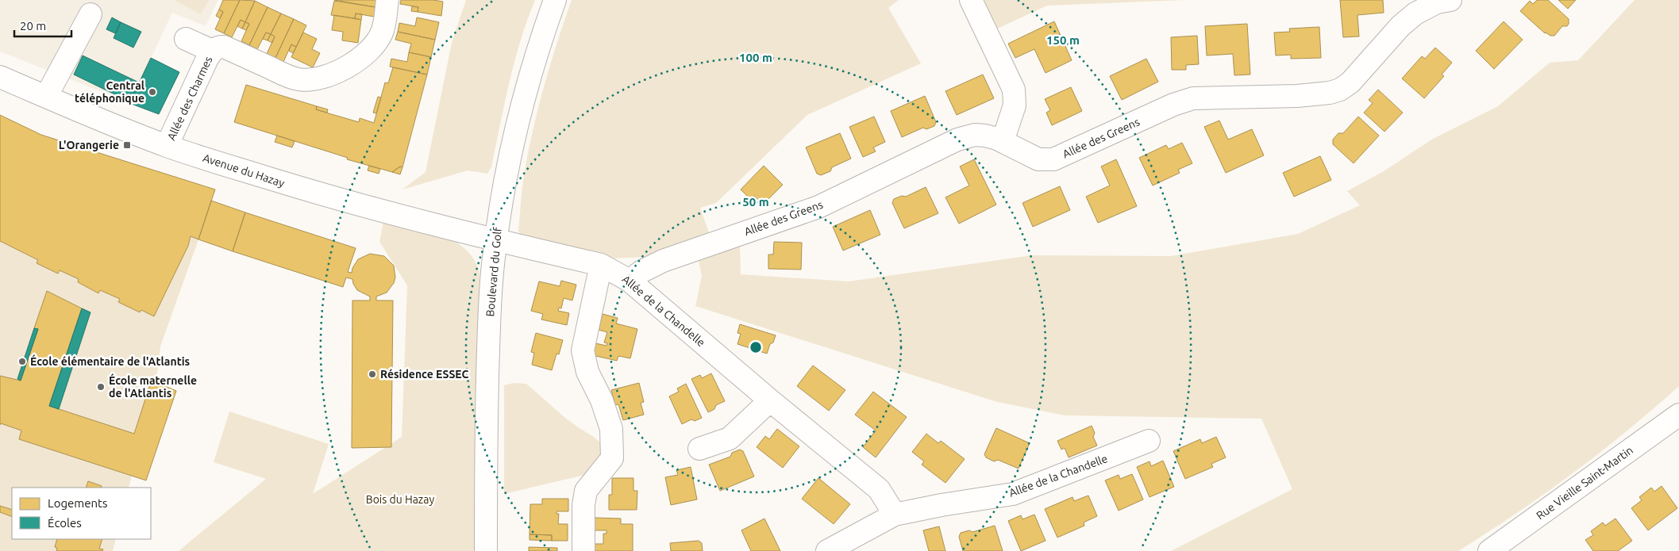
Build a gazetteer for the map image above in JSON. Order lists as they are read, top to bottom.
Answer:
{
  "streets": {
    "street": [
      "Allée des Charmes",
      "Allée des Greens",
      "Avenue du Hazay",
      "Boulevard du Golf",
      "Allée de la Chandelle",
      "Rue Vieille Saint-Martin"
    ]
  },
  "crossings": [
    ["Allée des Charmes", "Avenue du Hazay"],
    ["Allée des Greens", "Allée de la Chandelle"],
    ["Avenue du Hazay", "Boulevard du Golf"],
    ["Avenue du Hazay", "Allée de la Chandelle"],
    ["Boulevard du Golf", "Allée de la Chandelle"]
  ],
  "parks": ["Bois du Hazay"],
  "places": {
    "other": [
      "Central téléphonique",
      "École élémentaire de l'Atlantis",
      "Résidence ESSEC",
      "École maternelle de l'Atlantis"
    ],
    "transit": ["L'Orangerie"]
  },
  "legend": ["Logements", "Écoles"],
  "scale_bar": "20 m",
  "rings": ["150 m", "100 m", "50 m"]
}
